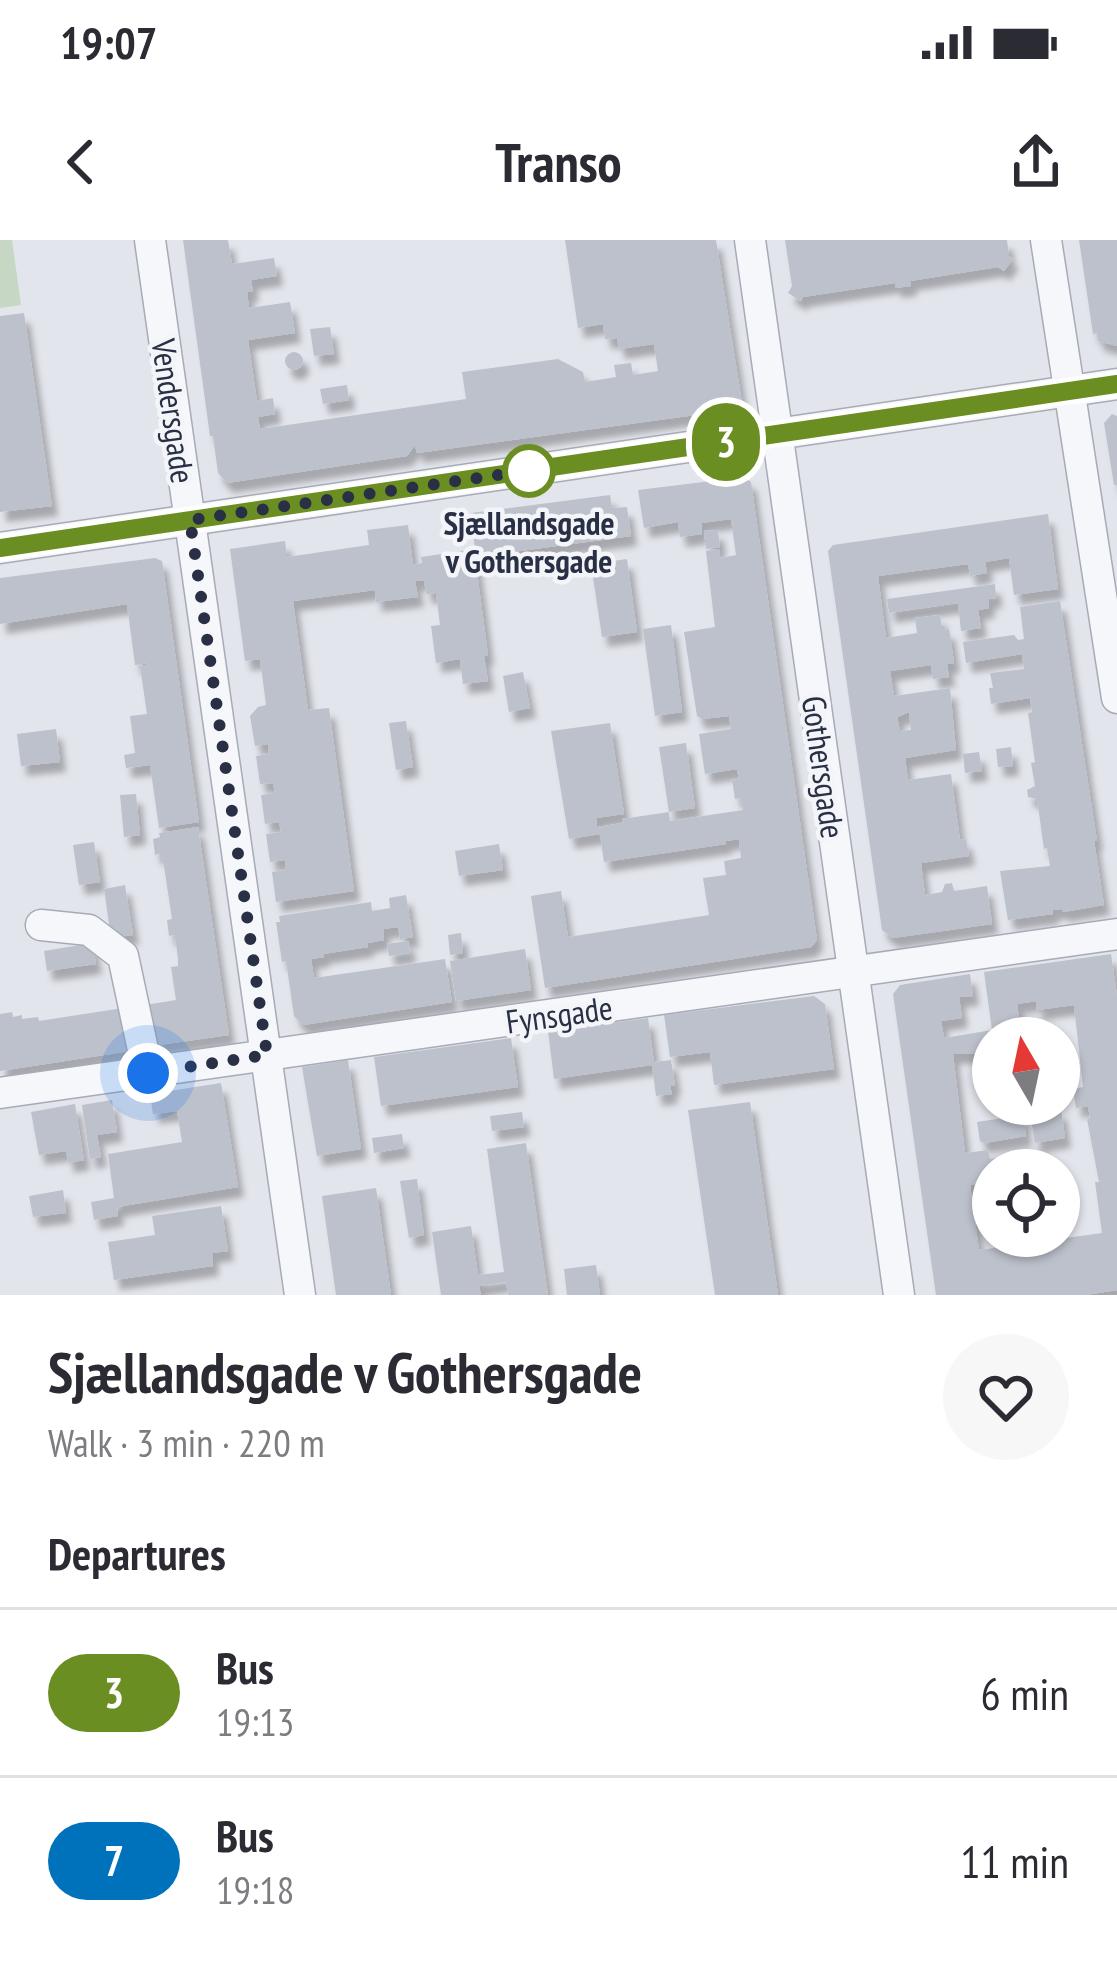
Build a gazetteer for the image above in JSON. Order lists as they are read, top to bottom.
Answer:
{
  "streets": {
    "street": ["Vendersgade", "Gothersgade", "Fynsgade"]
  },
  "crossings": [
    ["Vendersgade", "Fynsgade"],
    ["Gothersgade", "Fynsgade"]
  ],
  "places": ["Sjællandsgade v Gothersgade"],
  "lines": ["bus line 3"],
  "north": "top",
  "page": {
    "status": "19:07",
    "header": "Transo",
    "on_map": "3",
    "heading": [
      ["Sjællandsgade v Gothersgade", "Walk · 3 min · 220 m"],
      "Departures"
    ],
    "list": [
      {
        "mark": "3",
        "name": "Bus",
        "note": "19:13",
        "value": "6 min"
      },
      {
        "mark": "7",
        "name": "Bus",
        "note": "19:18",
        "value": "11 min"
      }
    ]
  }
}
